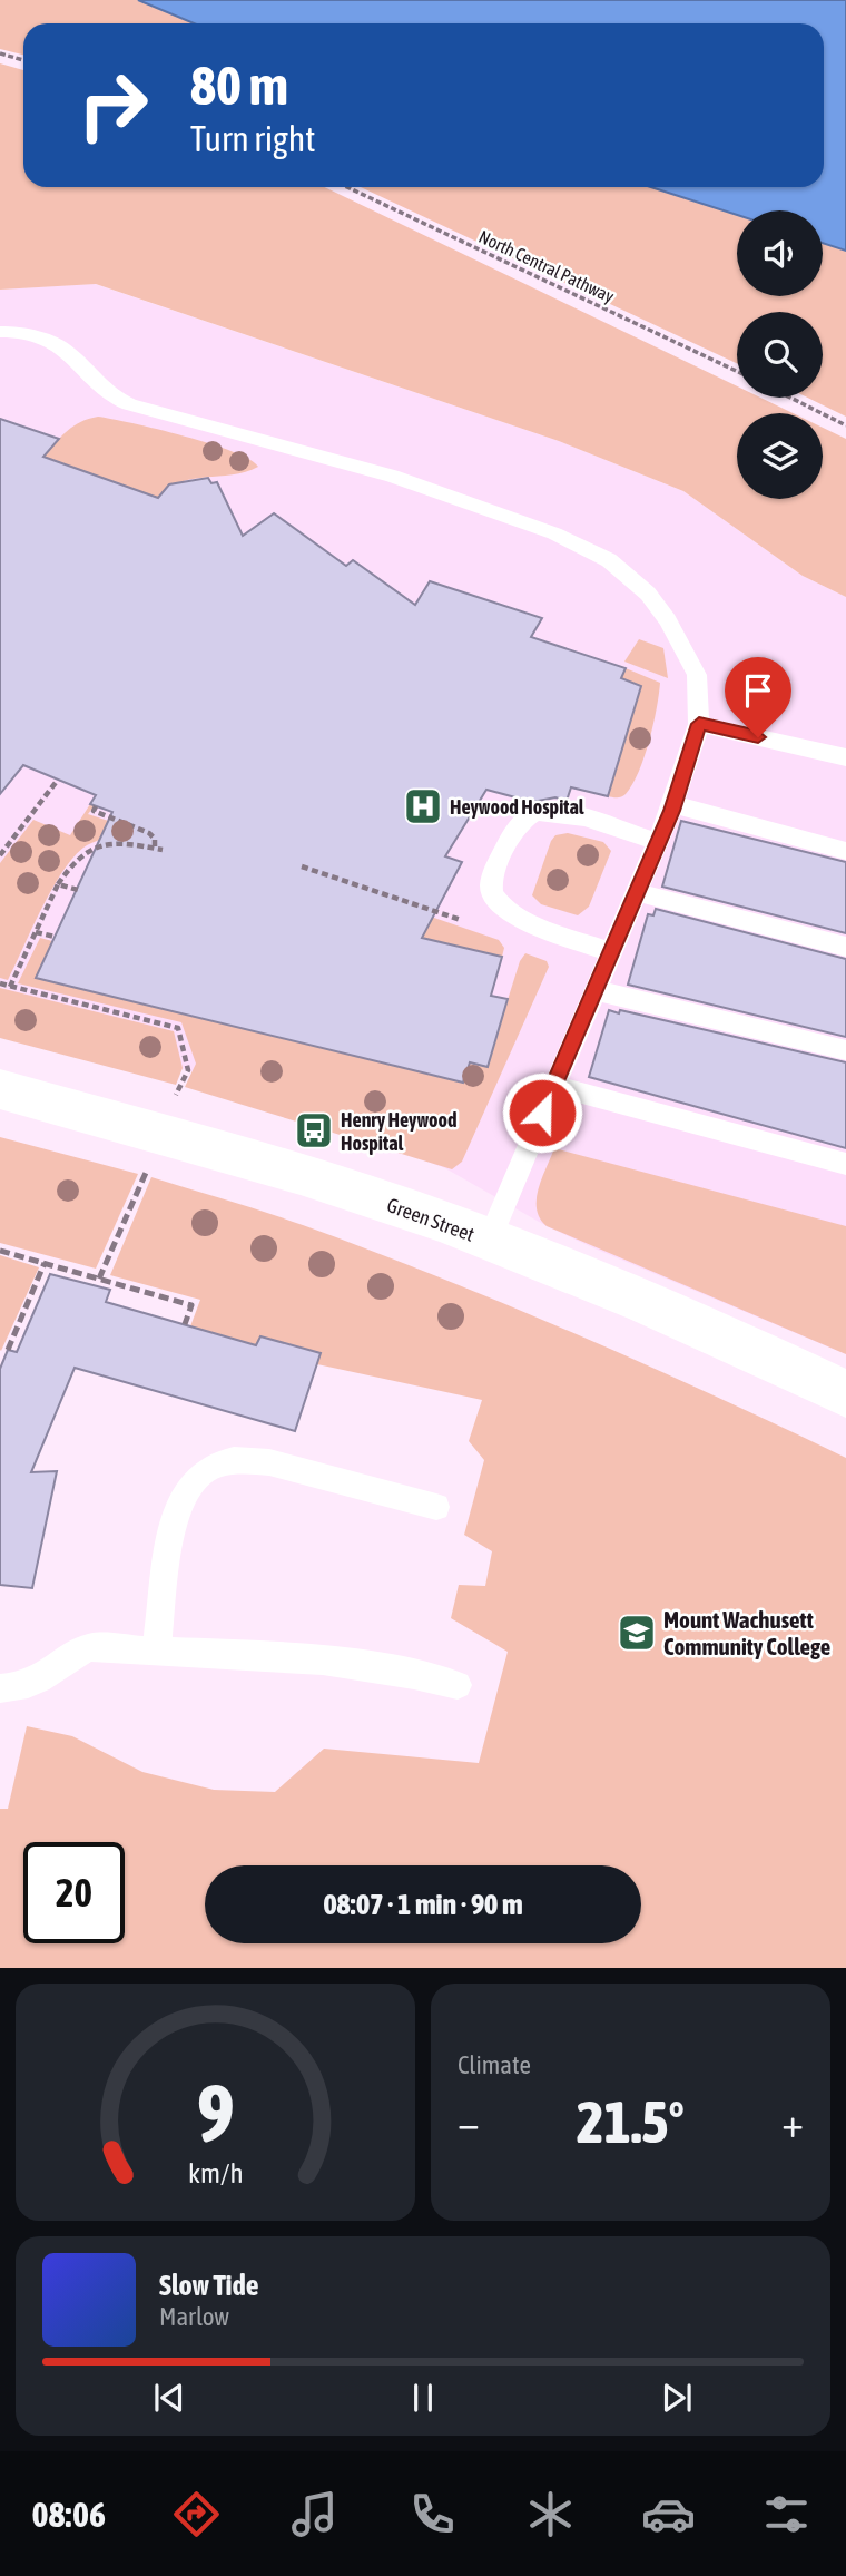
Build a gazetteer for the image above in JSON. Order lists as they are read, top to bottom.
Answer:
{
  "streets": {
    "street": ["Green Street"],
    "path": ["North Central Pathway"]
  },
  "places": {
    "hospital": ["Heywood Hospital"],
    "bus stop": ["Henry Heywood Hospital"],
    "school or university": ["Mount Wachusett Community College"]
  },
  "page": {
    "turn": ["80 m", "Turn right"],
    "limit": "20",
    "trip": "08:07 · 1 min · 90 m",
    "tile": "Climate",
    "heat": ["−", "21.5°", "+"],
    "song": ["Slow Tide", "Marlow"],
    "tabs": "08:06",
    "gauge": ["9", "km/h"]
  }
}
